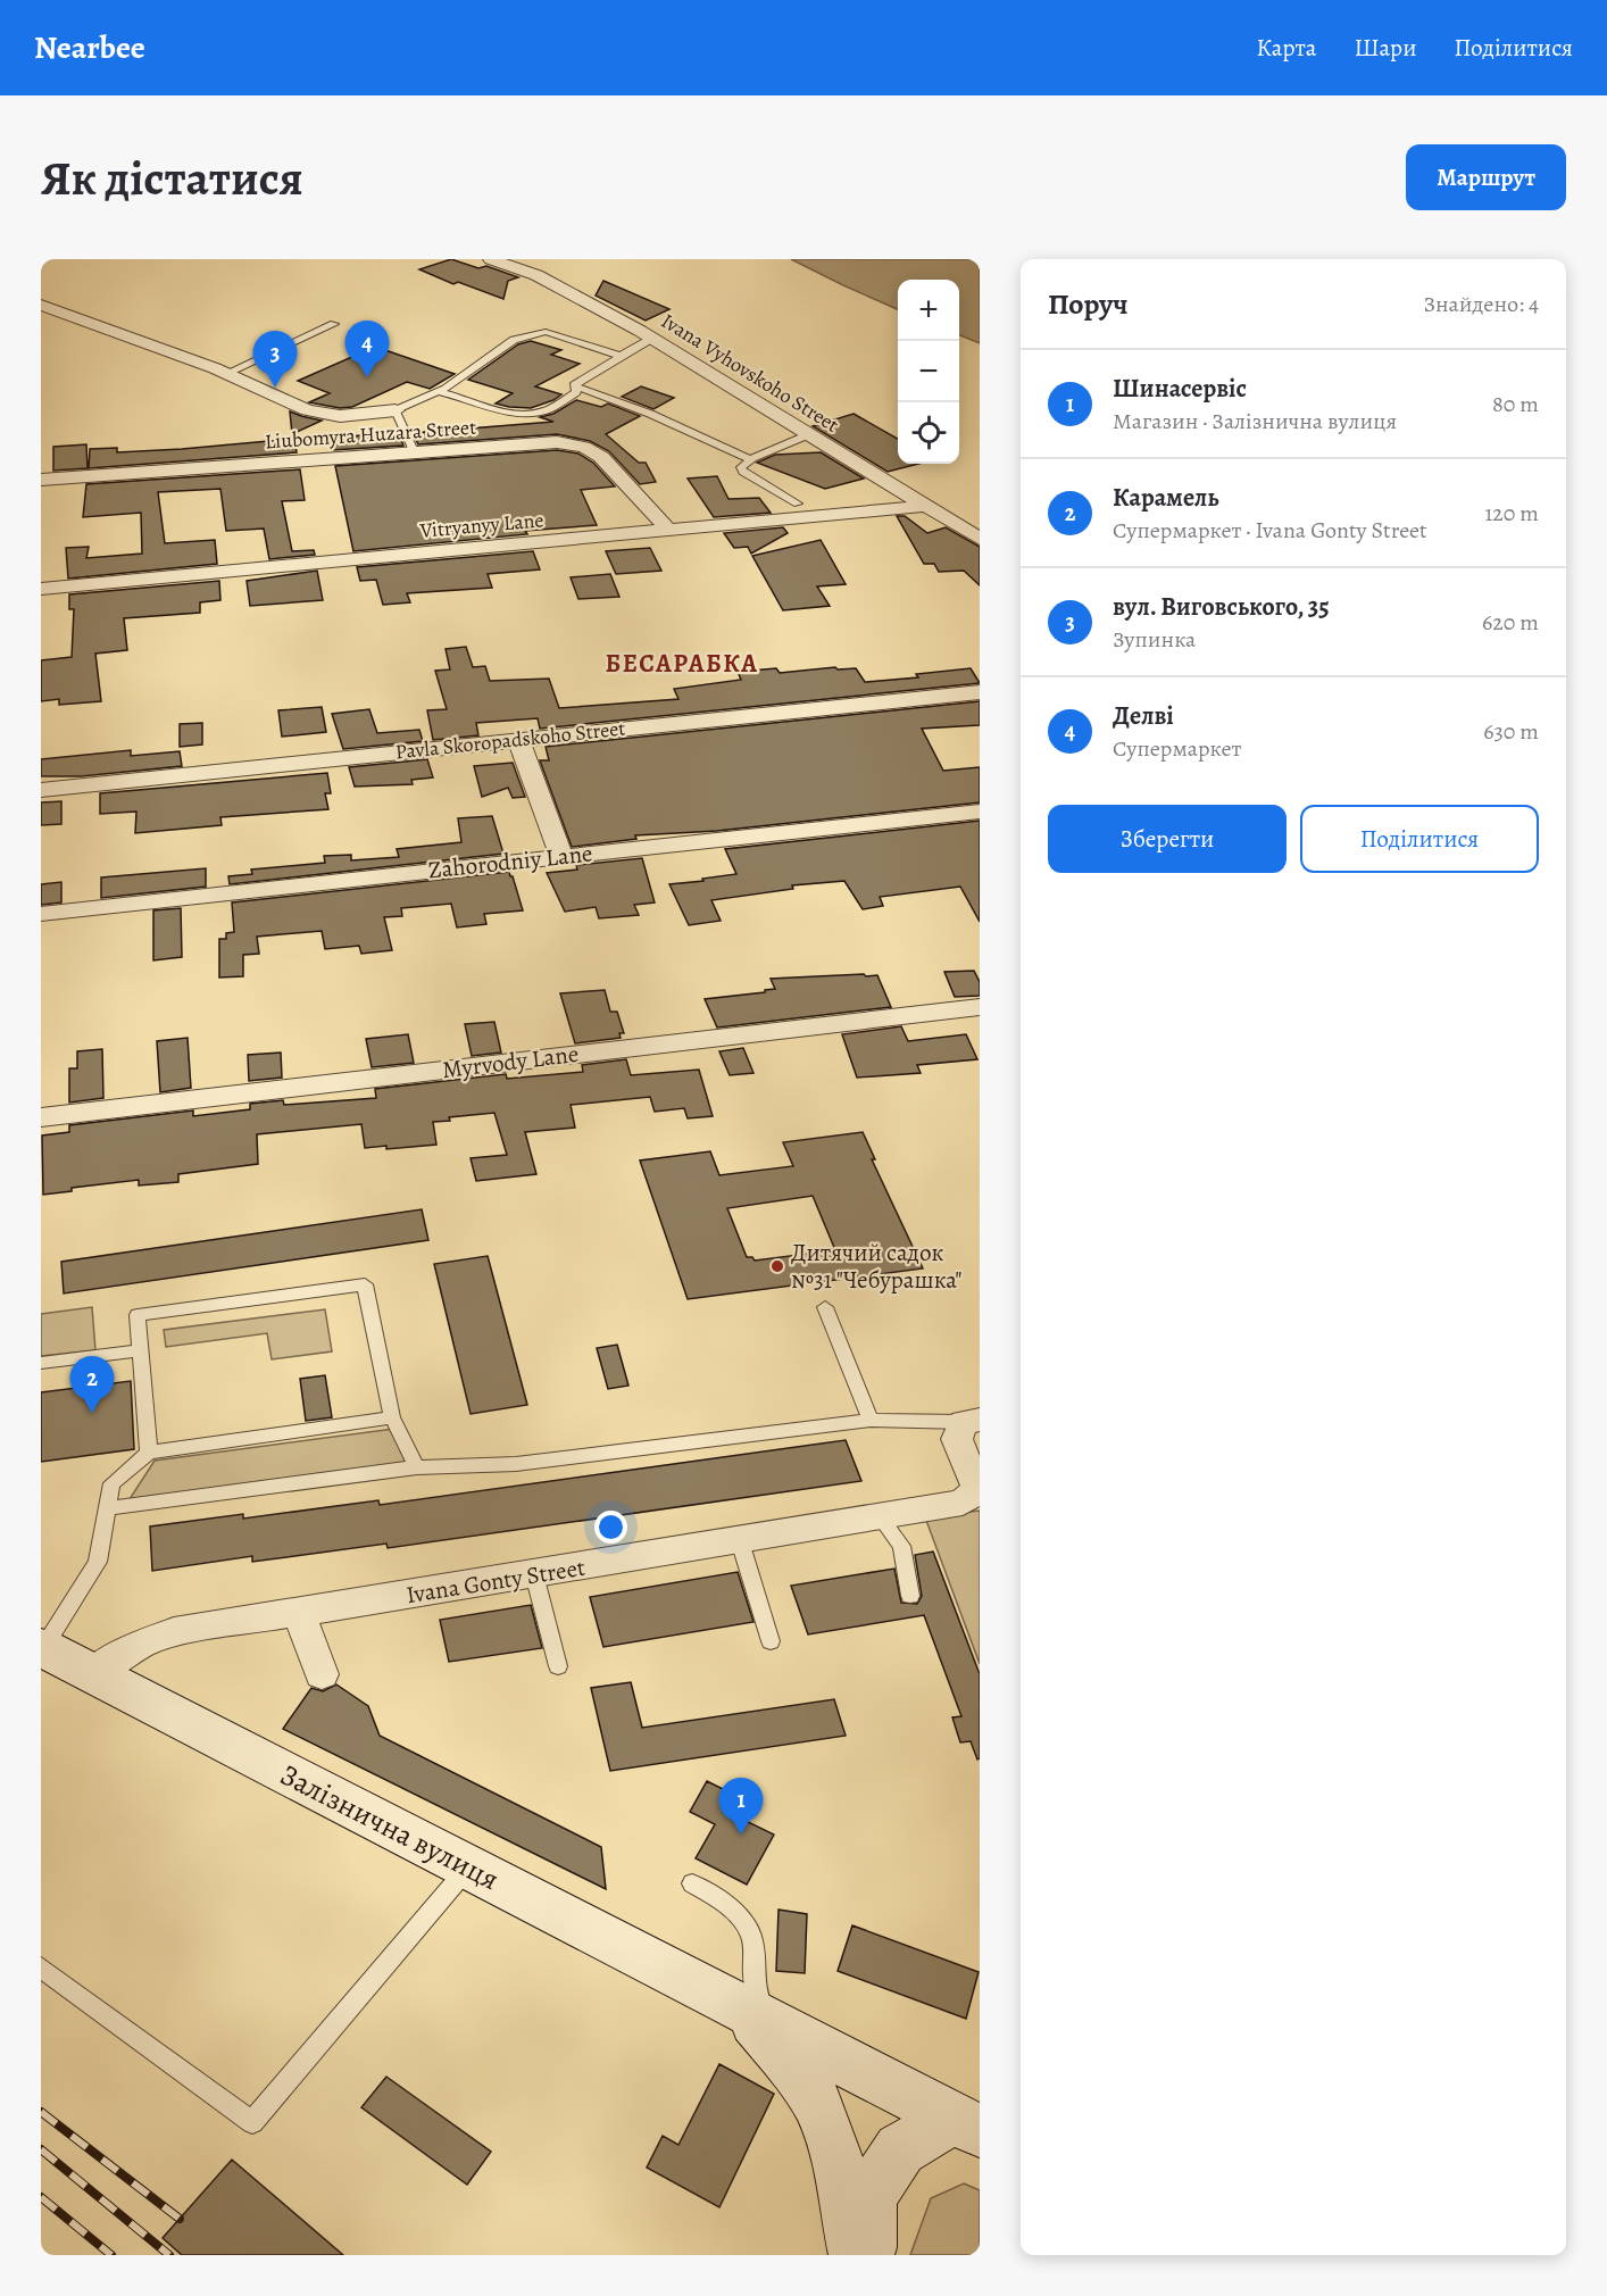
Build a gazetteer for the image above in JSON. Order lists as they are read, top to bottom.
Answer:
{
  "streets": {
    "main road": ["Залізнична вулиця"],
    "street": [
      "Ivana Vyhovskoho Street",
      "Liubomyra Huzara Street",
      "Vitryanyy Lane",
      "Pavla Skoropadskoho Street",
      "Zahorodniy Lane",
      "Myrvody Lane",
      "Ivana Gonty Street"
    ]
  },
  "crossings": [
    ["Ivana Vyhovskoho Street", "Vitryanyy Lane"],
    ["Liubomyra Huzara Street", "Vitryanyy Lane"],
    ["Ivana Gonty Street", "Залізнична вулиця"]
  ],
  "districts": ["БЕСАРАБКА"],
  "places": ["Дитячий садок №31 \"Чебурашка\""],
  "page": {
    "header": "Nearbee",
    "nav": ["Карта", "Шари", "Поділитися"],
    "buttons": [
      "Маршрут",
      ["Зберегти", "Поділитися"]
    ],
    "title": "Як дістатися",
    "heading": ["Поруч", "Знайдено: 4"],
    "map_buttons": ["+", "−"],
    "pins": [
      "4",
      "3",
      "2",
      "1"
    ],
    "list": [
      {
        "mark": "1",
        "name": "Шинасервіс",
        "note": "Магазин · Залізнична вулиця",
        "value": "80 m"
      },
      {
        "mark": "2",
        "name": "Карамель",
        "note": "Супермаркет · Ivana Gonty Street",
        "value": "120 m"
      },
      {
        "mark": "3",
        "name": "вул. Виговського, 35",
        "note": "Зупинка",
        "value": "620 m"
      },
      {
        "mark": "4",
        "name": "Делві",
        "note": "Супермаркет",
        "value": "630 m"
      }
    ]
  }
}
